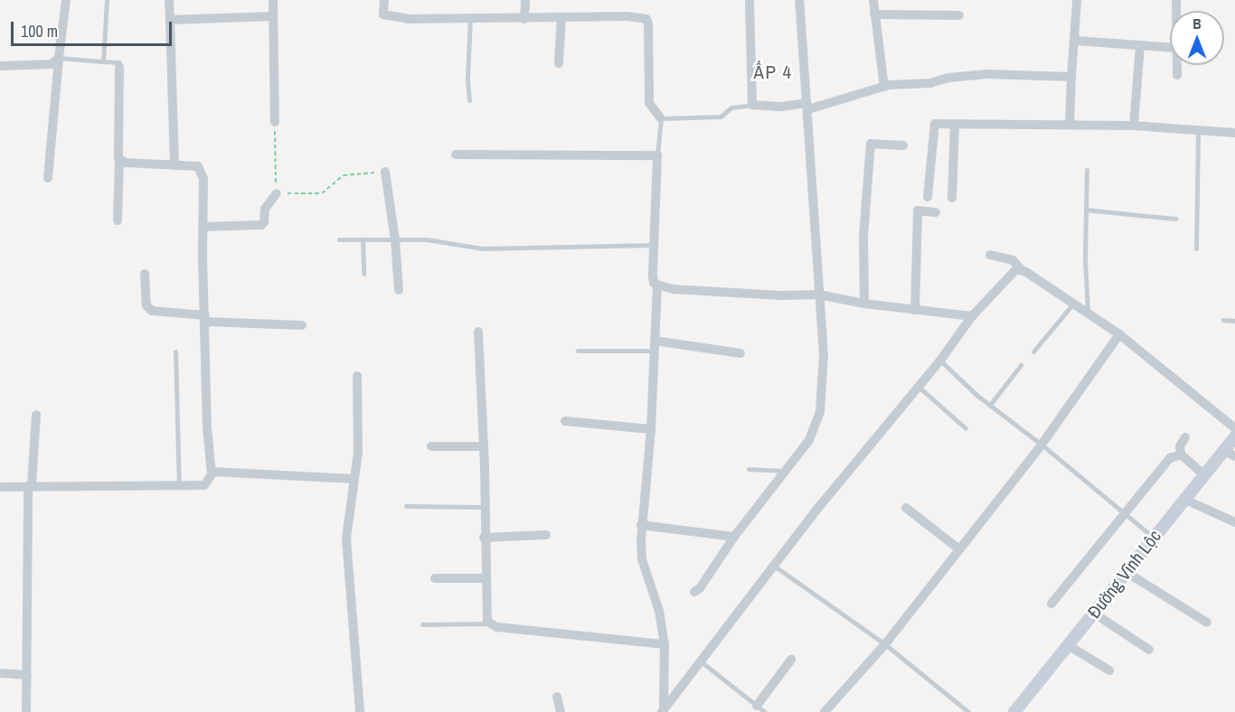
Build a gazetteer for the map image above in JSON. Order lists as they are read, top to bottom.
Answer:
{
  "streets": {
    "main road": ["Đường Vĩnh Lộc"]
  },
  "districts": ["ẤP 4"],
  "scale_bar": "100 m",
  "north": "top"
}
